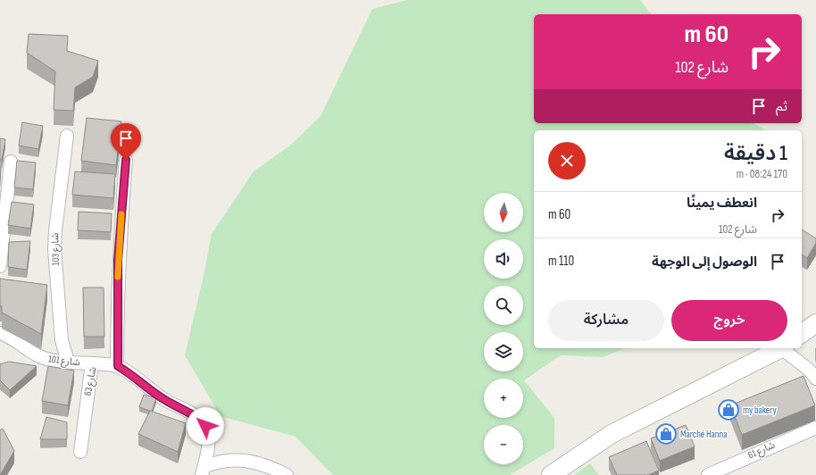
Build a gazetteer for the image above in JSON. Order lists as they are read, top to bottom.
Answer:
{
  "streets": {
    "street": [
      "شارع 103",
      "شارع 101",
      "شارع 63",
      "شارع 61"
    ]
  },
  "crossings": [
    ["شارع 103", "شارع 101"],
    ["شارع 101", "شارع 63"]
  ],
  "places": {
    "shop": ["my bakery", "Marché Hanna"]
  },
  "north": "bottom",
  "page": {
    "turn": ["60 m", "شارع 102"],
    "then": "ثم",
    "heading": ["1 دقيقة", "170 m · 08:24"],
    "list": [
      {
        "name": "انعطف يمينًا",
        "note": "شارع 102",
        "value": "60 m"
      },
      {
        "name": "الوصول إلى الوجهة",
        "value": "110 m"
      }
    ],
    "map_buttons": ["+", "−"],
    "buttons": ["خروج", "مشاركة"]
  }
}
